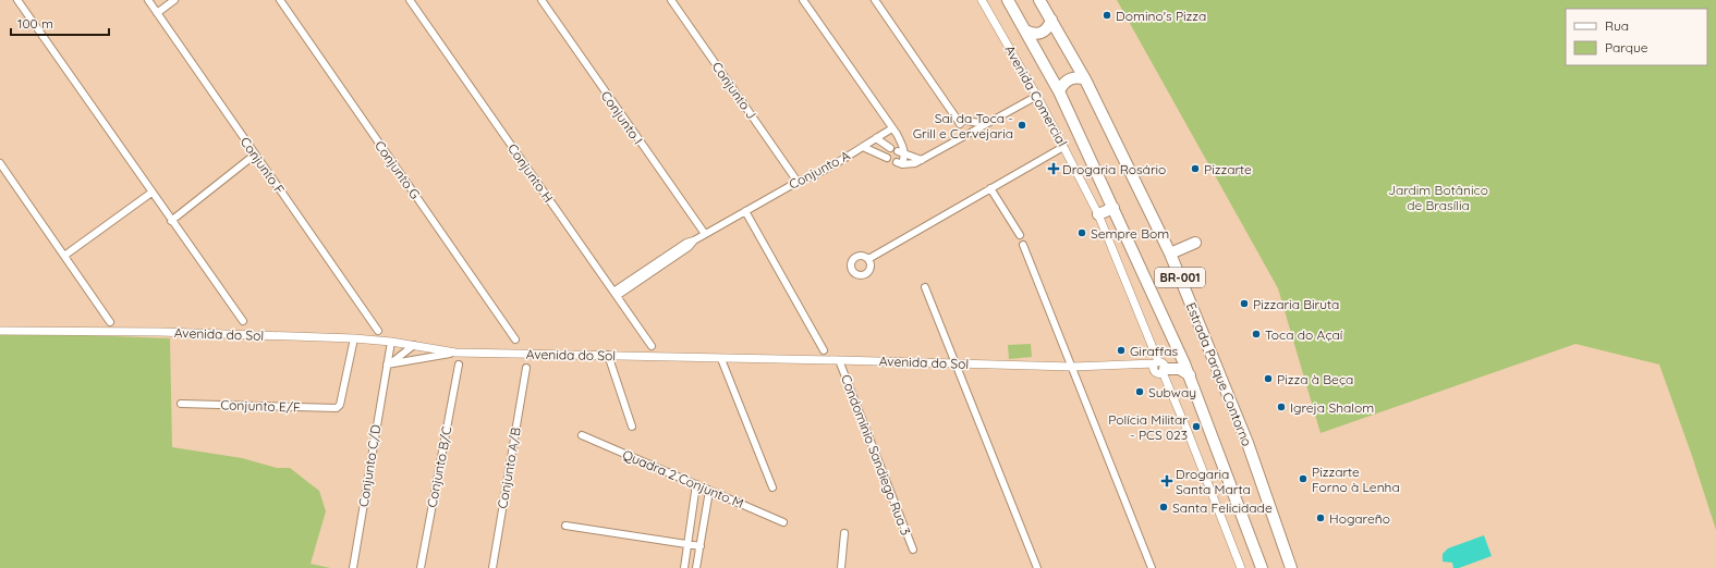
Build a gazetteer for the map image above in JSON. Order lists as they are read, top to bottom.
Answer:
{
  "streets": {
    "highway": ["BR-001", "Estrada Parque Contorno"],
    "street": [
      "Conjunto J",
      "Avenida Comercial",
      "Conjunto I",
      "Conjunto F",
      "Conjunto G",
      "Conjunto A",
      "Conjunto H",
      "Avenida do Sol",
      "Conjunto E/F",
      "Condomínio Sandiego Rua 3",
      "Conjunto C/D",
      "Conjunto B/C",
      "Conjunto A/B",
      "Quadra 2 Conjunto M"
    ]
  },
  "crossings": [
    ["Conjunto J", "Conjunto A"],
    ["Avenida Comercial", "Avenida do Sol"],
    ["Conjunto I", "Conjunto A"],
    ["Conjunto A", "Conjunto H"],
    ["Avenida do Sol", "Conjunto E/F"],
    ["Avenida do Sol", "Condomínio Sandiego Rua 3"],
    ["Avenida do Sol", "Conjunto C/D"]
  ],
  "parks": ["Jardim Botânico de Brasília"],
  "places": {
    "other": [
      "Domino's Pizza",
      "Sai da Toca - Grill e Cervejaria",
      "Pizzarte",
      "Sempre Bom",
      "Pizzaria Biruta",
      "Toca do Açaí",
      "Giraffas",
      "Pizza à Beça",
      "Subway",
      "Igreja Shalom",
      "Polícia Militar - PCS 023",
      "Pizzarte Forno à Lenha",
      "Santa Felicidade",
      "Hogareño"
    ],
    "health": ["Drogaria Rosário", "Drogaria Santa Marta"]
  },
  "legend": ["Rua", "Parque"],
  "scale_bar": "100 m"
}
